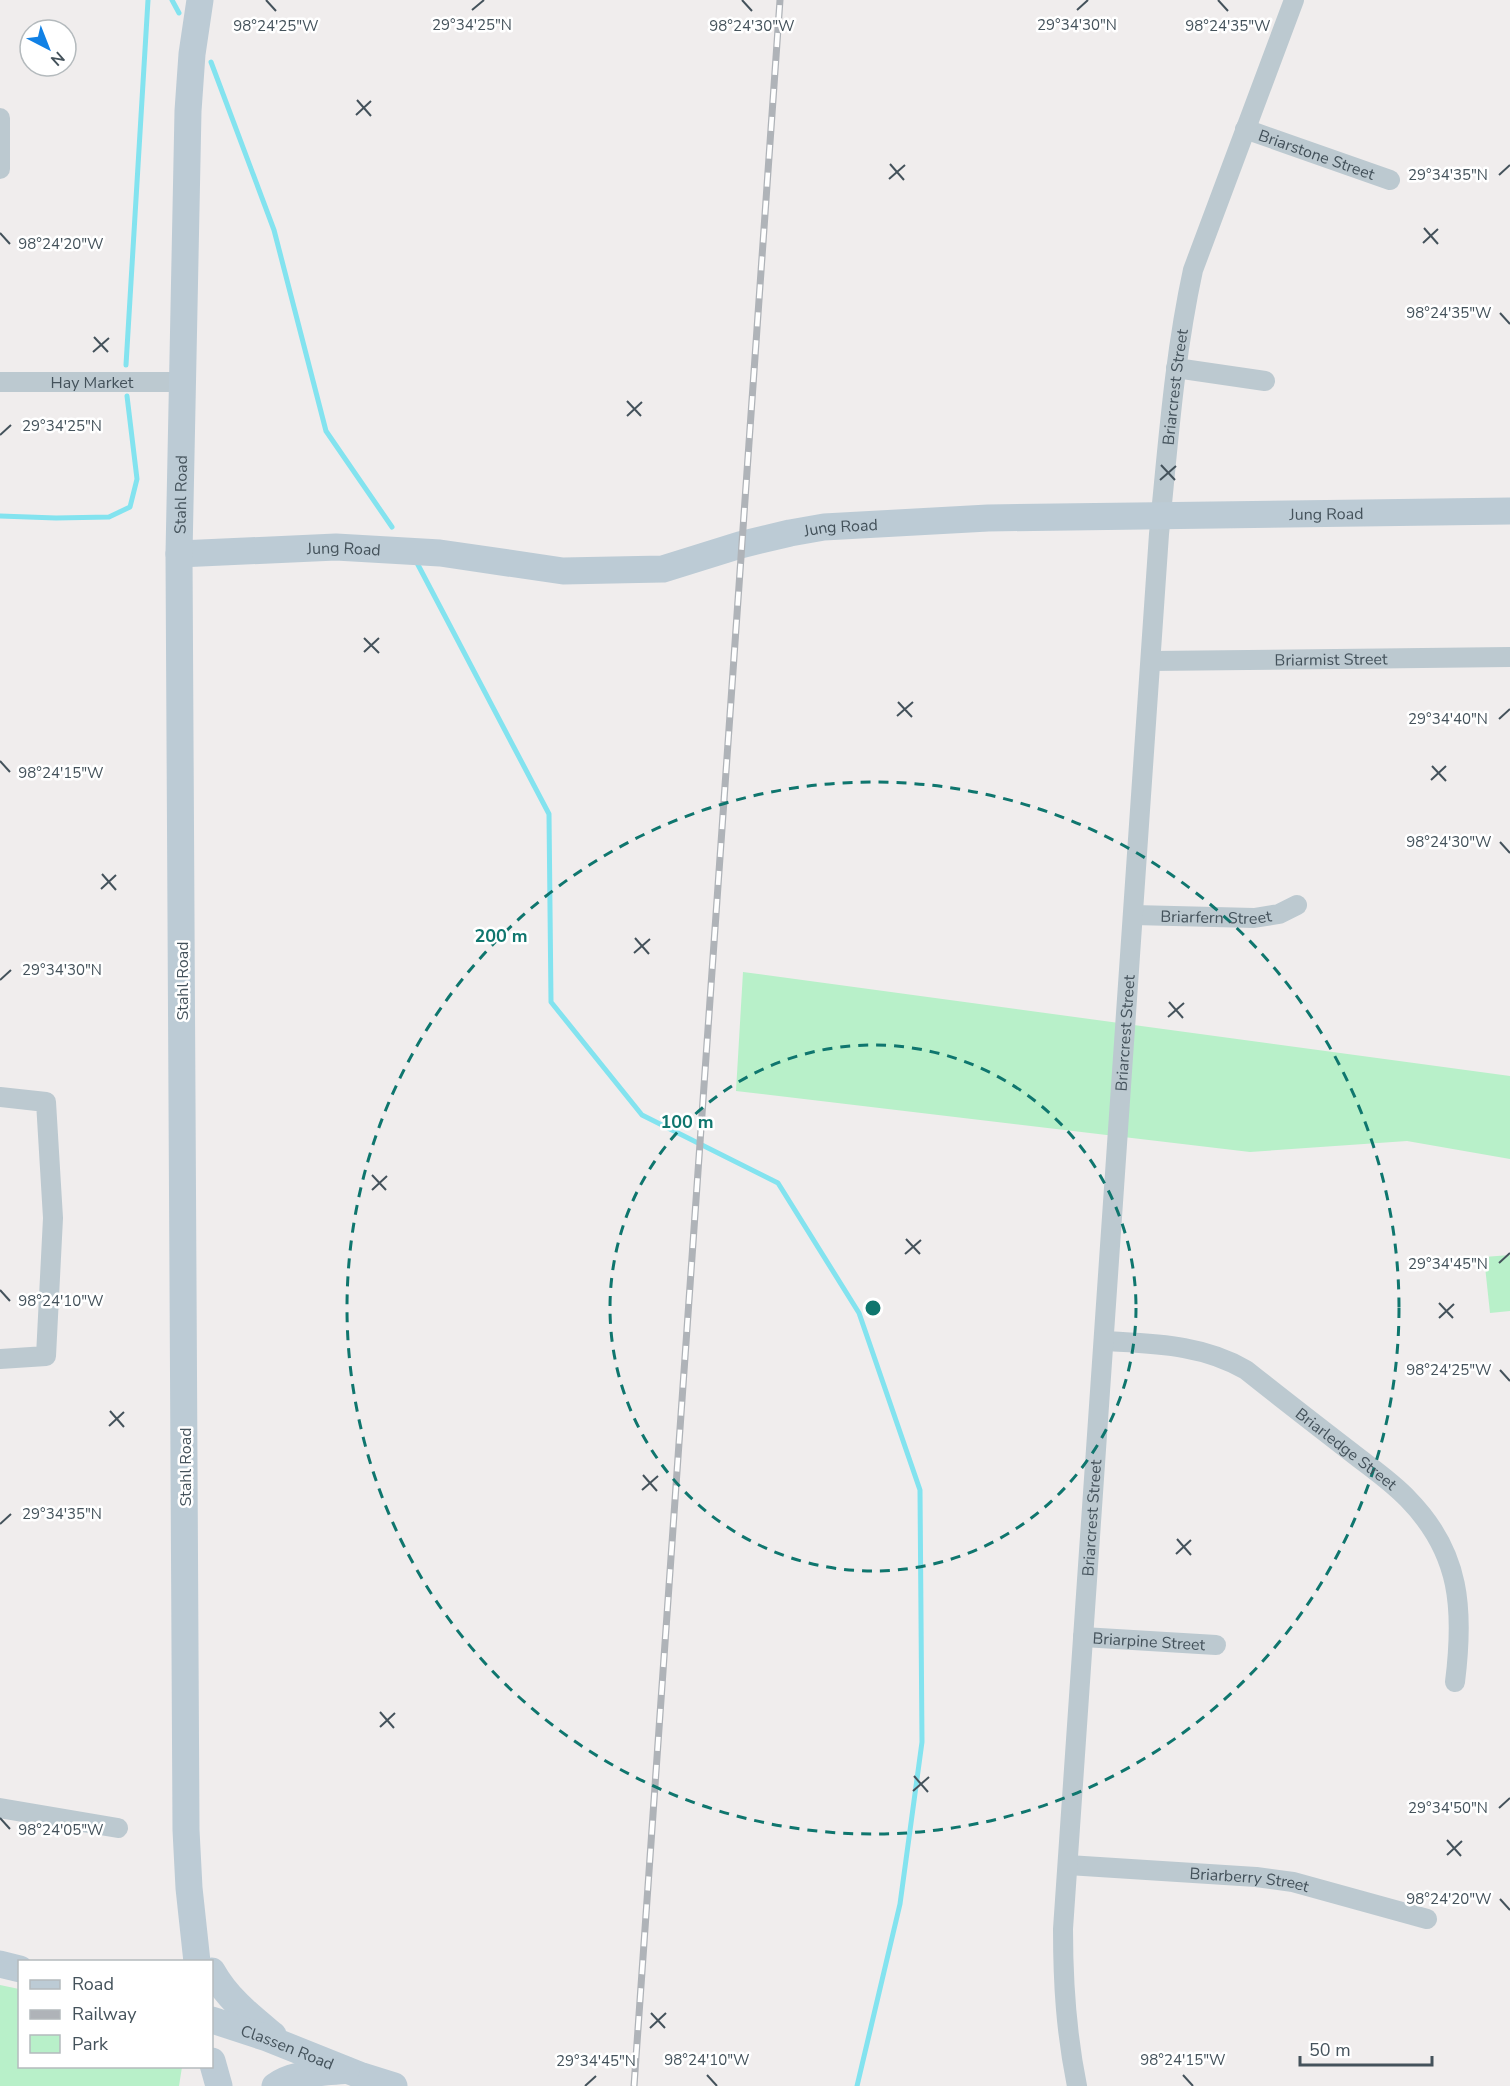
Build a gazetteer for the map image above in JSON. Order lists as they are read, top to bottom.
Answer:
{
  "streets": {
    "street": [
      "Briarstone Street",
      "Hay Market",
      "Briarcrest Street",
      "Stahl Road",
      "Jung Road",
      "Briarmist Street",
      "Briarfern Street",
      "Briarledge Street",
      "Briarpine Street",
      "Briarberry Street",
      "Classen Road"
    ]
  },
  "crossings": [
    ["Briarstone Street", "Briarcrest Street"],
    ["Hay Market", "Stahl Road"],
    ["Briarcrest Street", "Jung Road"],
    ["Briarcrest Street", "Briarmist Street"],
    ["Briarcrest Street", "Briarfern Street"],
    ["Briarcrest Street", "Briarledge Street"],
    ["Briarcrest Street", "Briarpine Street"],
    ["Briarcrest Street", "Briarberry Street"],
    ["Stahl Road", "Jung Road"]
  ],
  "legend": ["Road", "Railway", "Park"],
  "scale_bar": "50 m",
  "north": "bottom right",
  "coordinates": [
    "29°34'25\"N",
    "29°34'30\"N",
    "98°24'25\"W",
    "98°24'30\"W",
    "98°24'35\"W",
    "29°34'35\"N",
    "98°24'20\"W",
    "29°34'40\"N",
    "98°24'15\"W",
    "29°34'45\"N",
    "98°24'10\"W",
    "29°34'50\"N",
    "98°24'05\"W"
  ],
  "rings": ["200 m", "100 m"]
}
